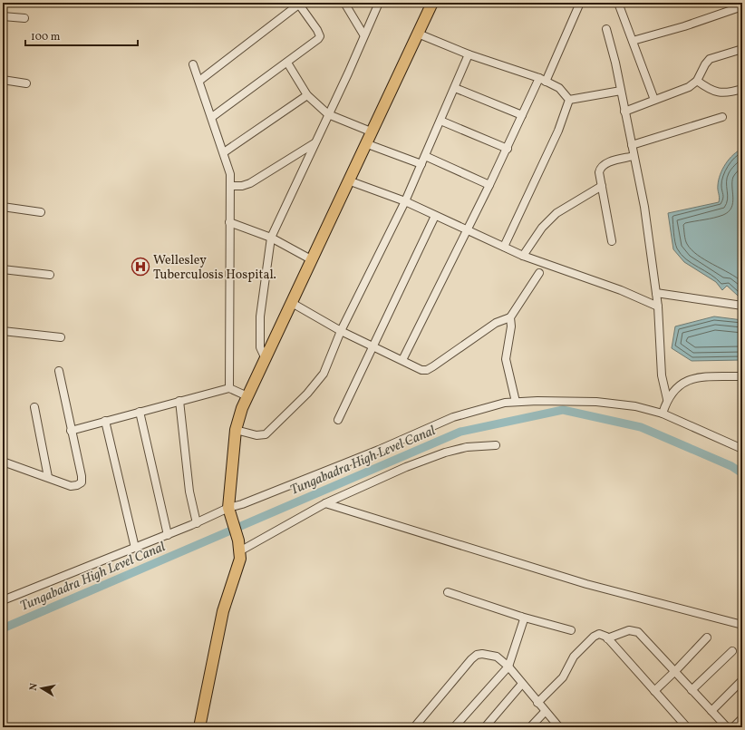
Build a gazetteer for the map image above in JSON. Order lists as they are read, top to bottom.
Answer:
{
  "water": ["Tungabadra High Level Canal"],
  "places": {
    "hospital": ["Wellesley Tuberculosis Hospital."]
  },
  "scale_bar": "100 m",
  "north": "left"
}
